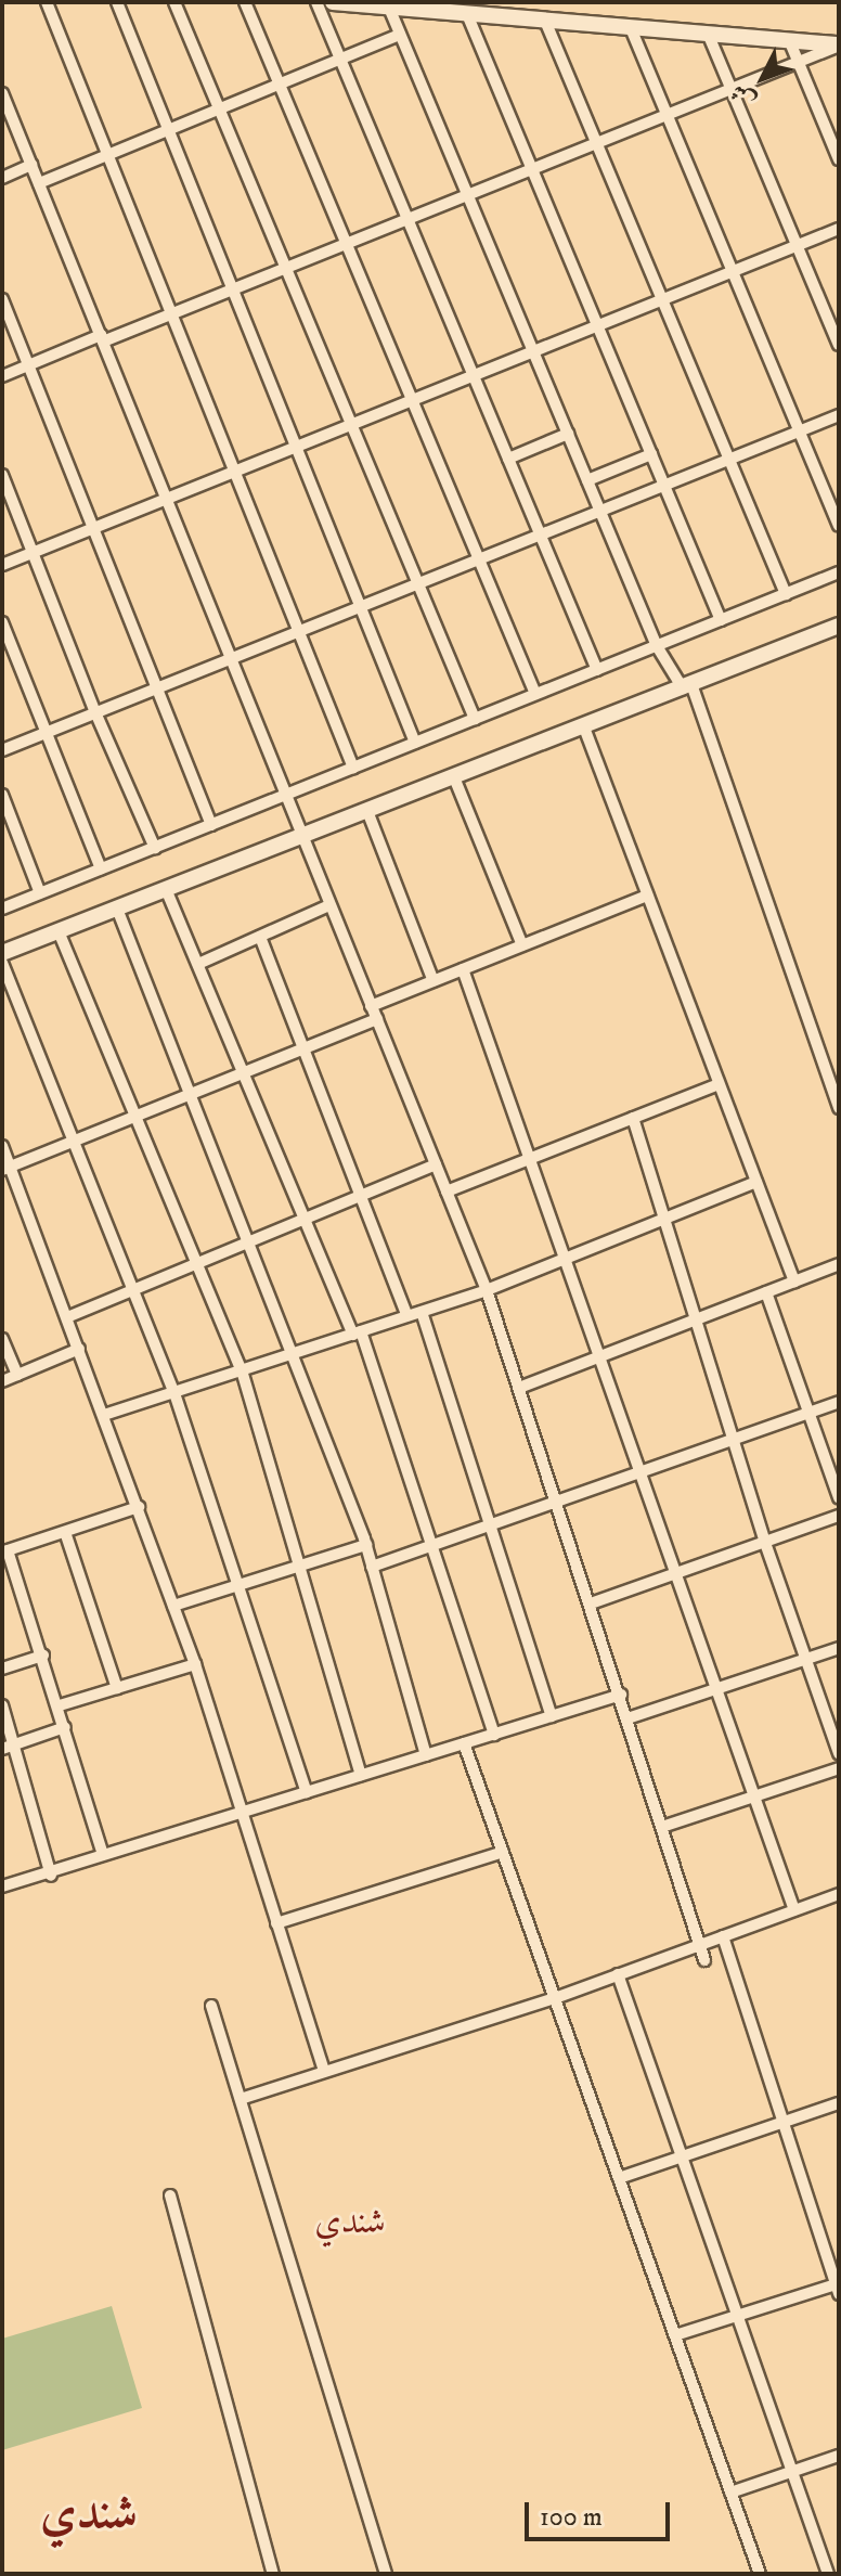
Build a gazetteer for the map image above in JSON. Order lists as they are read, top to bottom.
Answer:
{
  "districts": ["شندي", "شندي"],
  "scale_bar": "100 m",
  "north": "bottom left"
}
